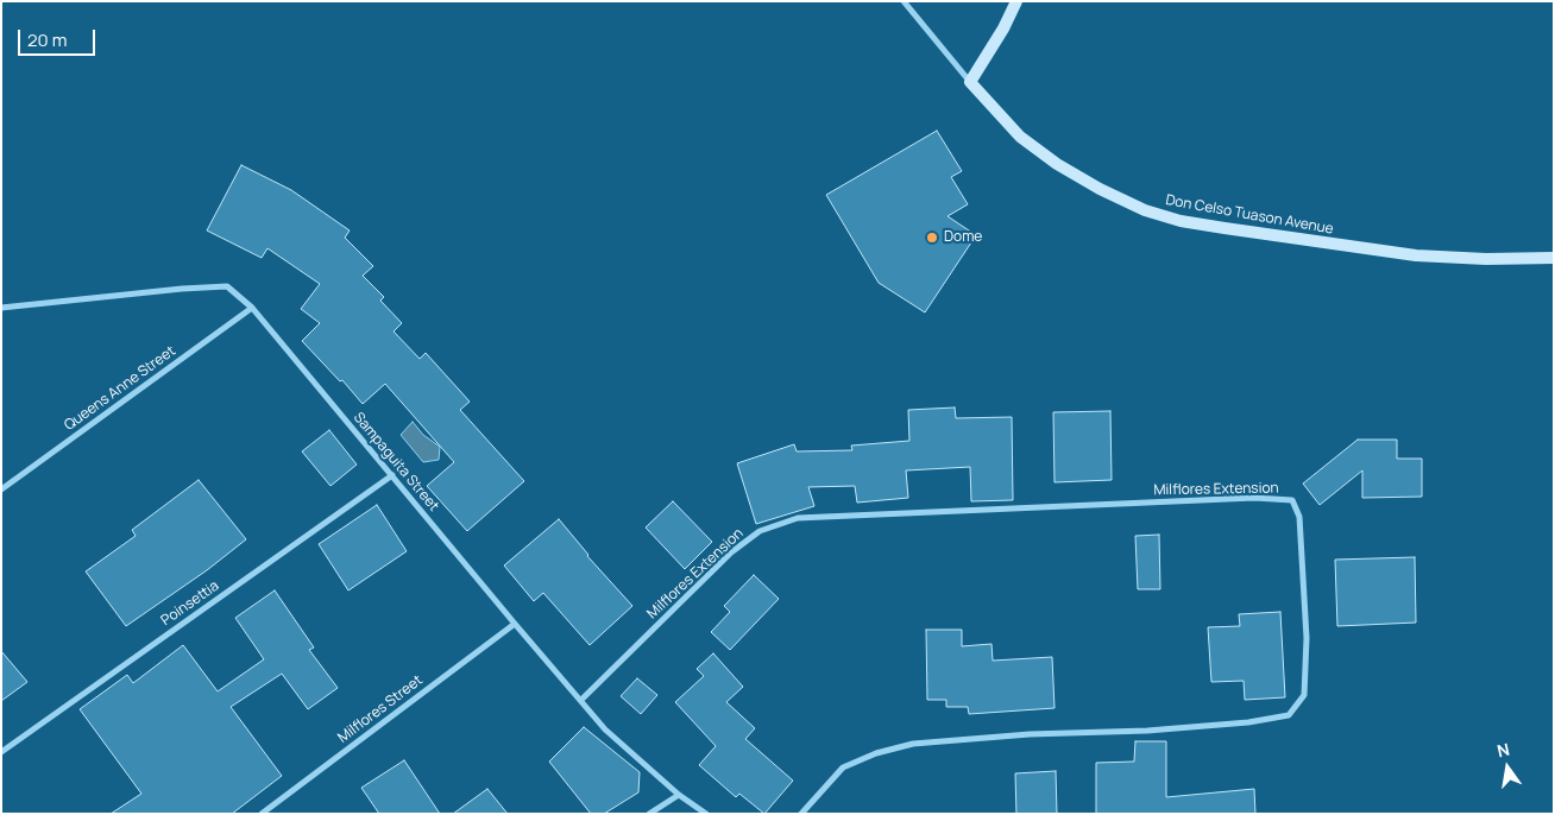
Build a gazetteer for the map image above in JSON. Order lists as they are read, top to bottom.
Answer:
{
  "streets": {
    "street": [
      "Don Celso Tuason Avenue",
      "Queens Anne Street",
      "Sampaguita Street",
      "Milflores Extension",
      "Poinsettia",
      "Milflores Street"
    ]
  },
  "crossings": [
    ["Queens Anne Street", "Sampaguita Street"],
    ["Sampaguita Street", "Milflores Extension"],
    ["Sampaguita Street", "Poinsettia"],
    ["Sampaguita Street", "Milflores Street"]
  ],
  "places": ["Dome"],
  "scale_bar": "20 m",
  "north": "top"
}
